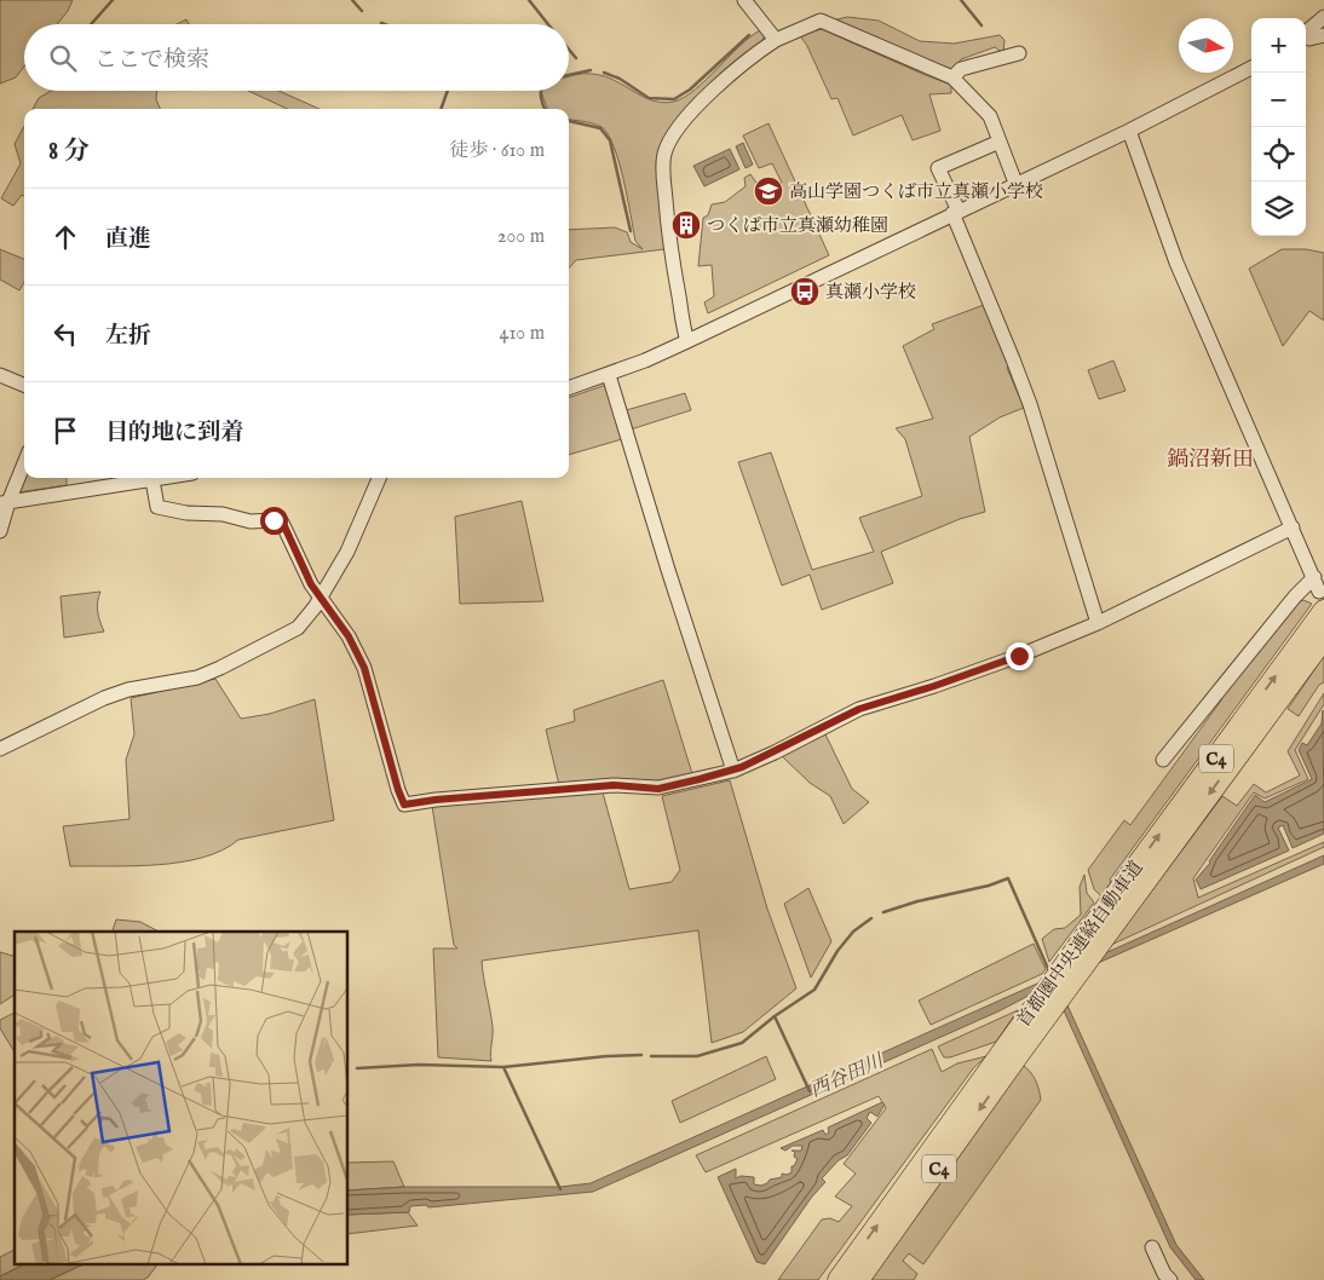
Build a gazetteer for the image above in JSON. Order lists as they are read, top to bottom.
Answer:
{
  "streets": {
    "highway": ["C4", "首都圏中央連絡自動車道"]
  },
  "districts": ["鍋沼新田"],
  "water": ["西谷田川"],
  "places": {
    "school or university": ["高山学園つくば市立真瀬小学校"],
    "building": ["つくば市立真瀬幼稚園"],
    "bus stop": ["真瀬小学校"]
  },
  "north": "right",
  "page": {
    "map_buttons": ["+", "−"],
    "search": "ここで検索",
    "heading": ["8 分", "徒歩 · 610 m"],
    "list": [
      ["直進", "200 m"],
      ["左折", "410 m"],
      "目的地に到着"
    ]
  }
}
